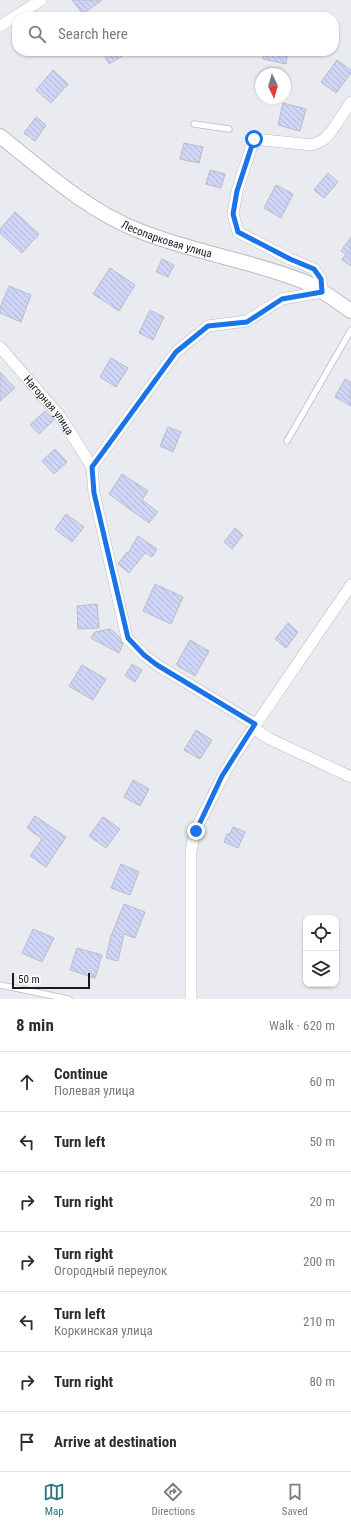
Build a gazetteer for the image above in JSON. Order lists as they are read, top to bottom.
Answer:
{
  "streets": {
    "street": ["Лесопарковая улица", "Нагорная улица"]
  },
  "scale_bar": "50 m",
  "north": "bottom",
  "page": {
    "search": "Search here",
    "scale": "50 m",
    "heading": ["8 min", "Walk · 620 m"],
    "list": [
      ["Continue", "Полевая улица", "60 m"],
      ["Turn left", "50 m"],
      ["Turn right", "20 m"],
      ["Turn right", "Огородный переулок", "200 m"],
      ["Turn left", "Коркинская улица", "210 m"],
      ["Turn right", "80 m"],
      "Arrive at destination"
    ],
    "nav": ["Map", "Directions", "Saved"]
  }
}
